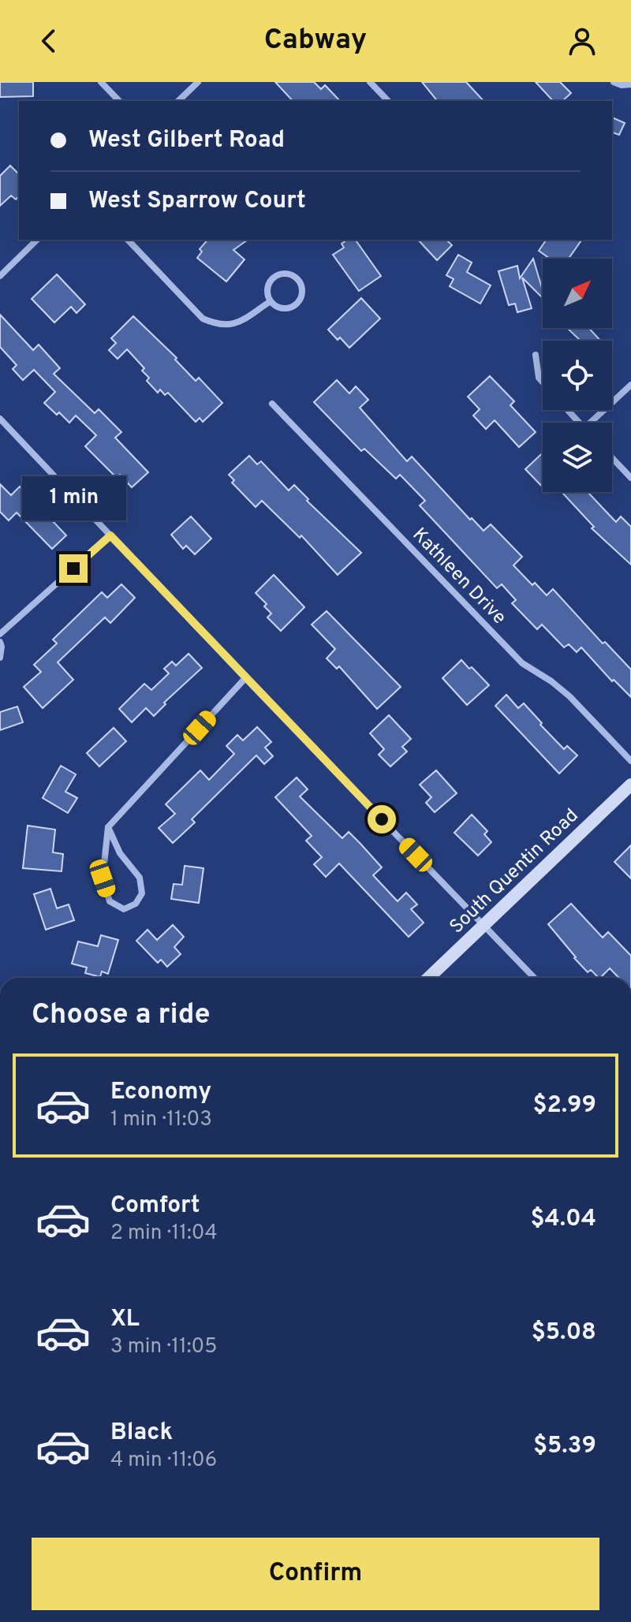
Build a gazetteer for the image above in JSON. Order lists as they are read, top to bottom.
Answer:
{
  "streets": {
    "main road": ["South Quentin Road"],
    "street": ["Kathleen Drive"]
  },
  "north": "top right",
  "page": {
    "header": "Cabway",
    "banner": ["West Gilbert Road", "West Sparrow Court"],
    "bubble": "1 min",
    "heading": "Choose a ride",
    "list": [
      {
        "name": "Economy",
        "note": "1 min · 11:03",
        "value": "$2.99"
      },
      {
        "name": "Comfort",
        "note": "2 min · 11:04",
        "value": "$4.04"
      },
      {
        "name": "XL",
        "note": "3 min · 11:05",
        "value": "$5.08"
      },
      {
        "name": "Black",
        "note": "4 min · 11:06",
        "value": "$5.39"
      }
    ],
    "buttons": "Confirm"
  }
}
